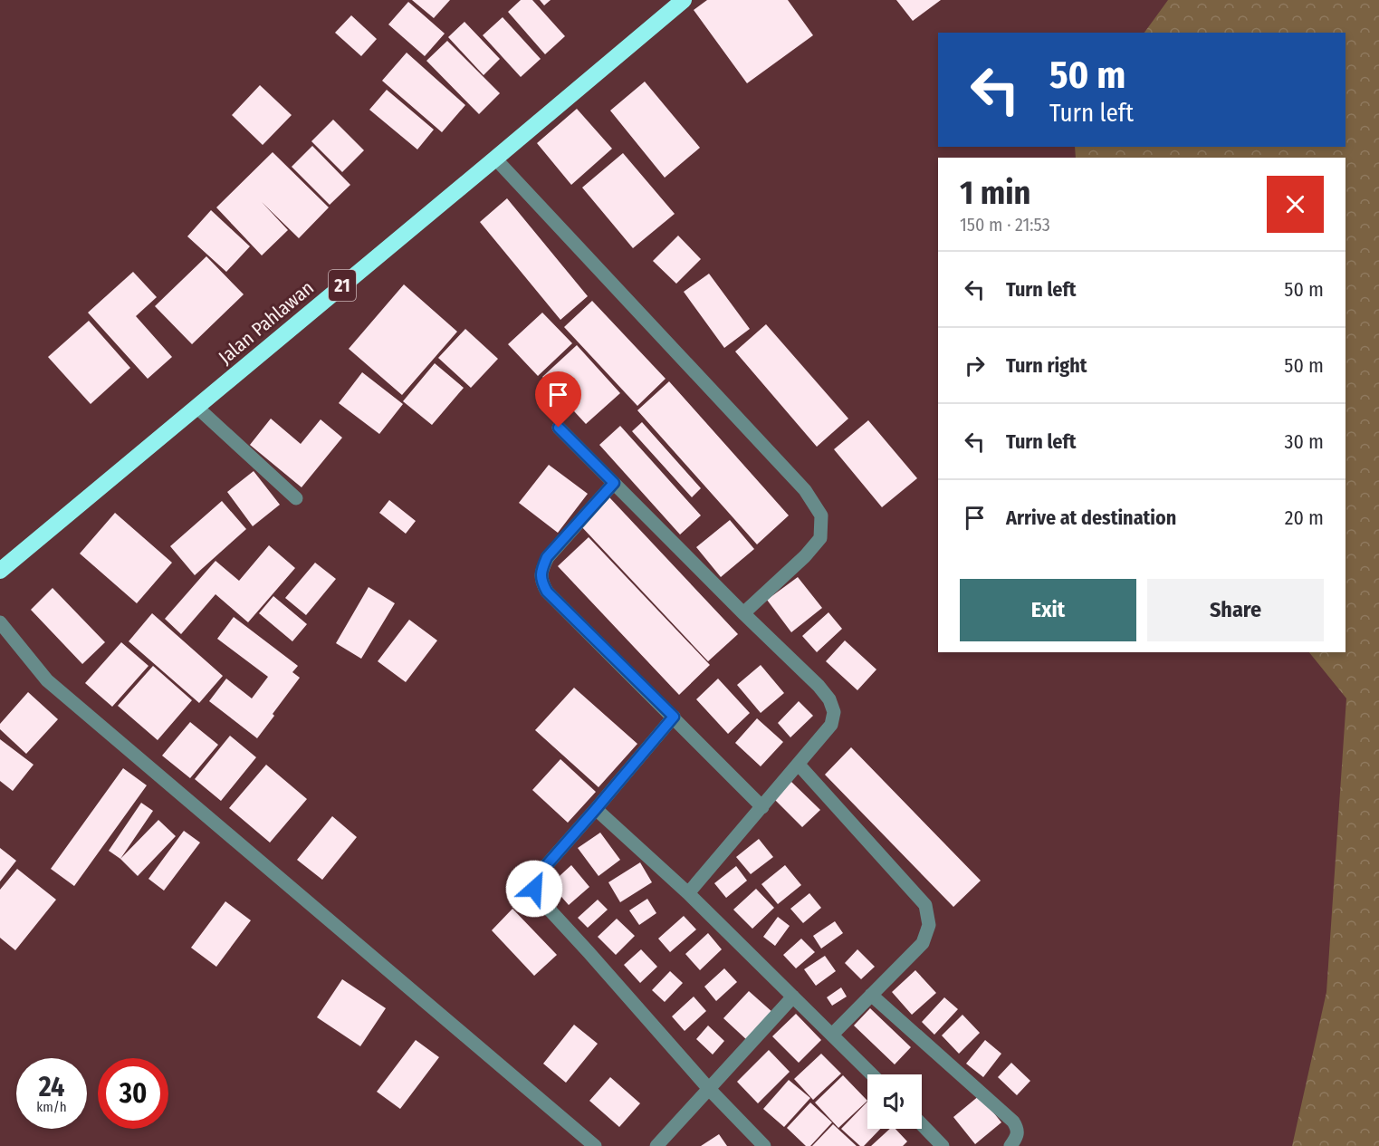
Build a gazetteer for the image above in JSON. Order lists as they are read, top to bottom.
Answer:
{
  "streets": {
    "highway": ["21", "Jalan Pahlawan"]
  },
  "page": {
    "turn": ["50 m", "Turn left"],
    "heading": ["1 min", "150 m · 21:53"],
    "list": [
      {
        "name": "Turn left",
        "value": "50 m"
      },
      {
        "name": "Turn right",
        "value": "50 m"
      },
      {
        "name": "Turn left",
        "value": "30 m"
      },
      {
        "name": "Arrive at destination",
        "value": "20 m"
      }
    ],
    "buttons": ["Exit", "Share"],
    "speed": "24 km/h",
    "limit": "30"
  }
}
